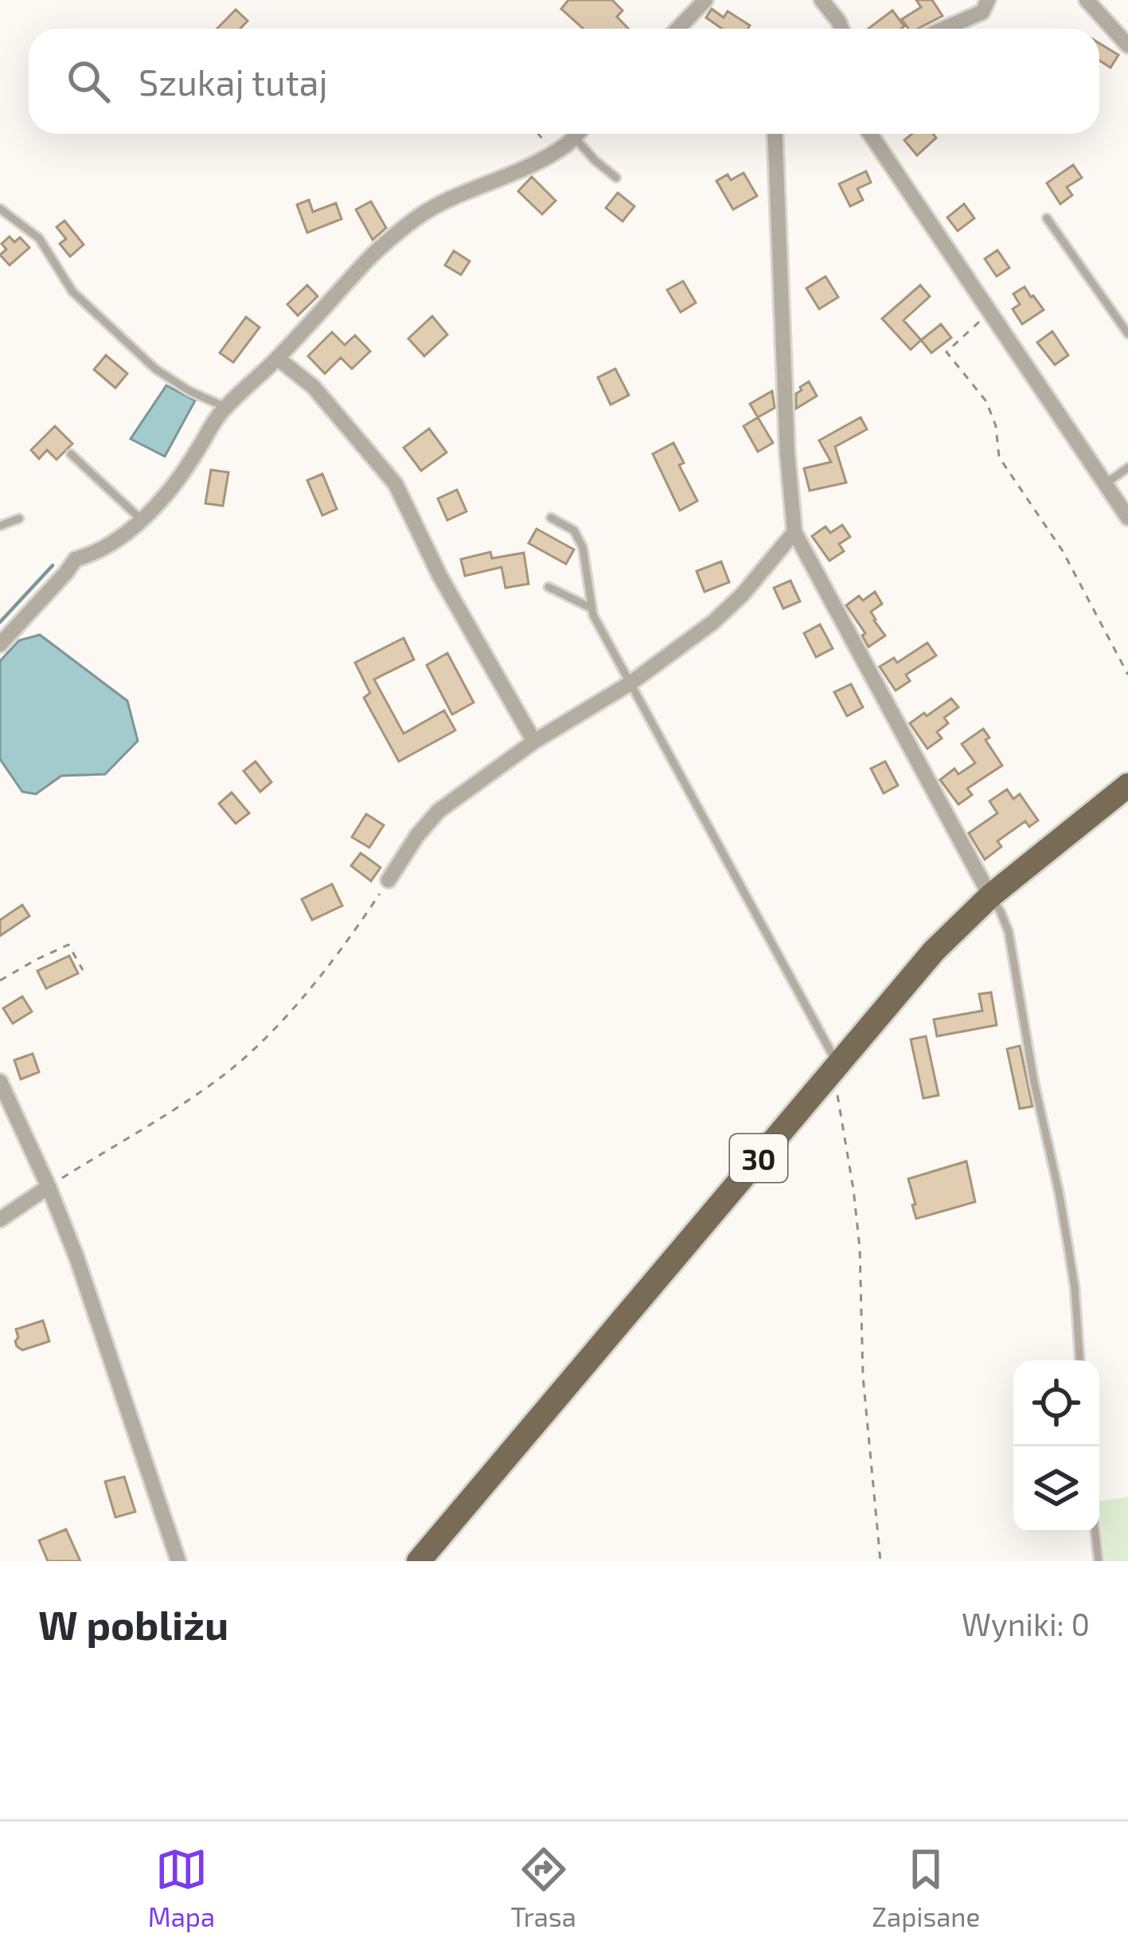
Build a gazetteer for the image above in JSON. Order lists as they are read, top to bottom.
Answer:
{
  "streets": {
    "main road": ["30"]
  },
  "page": {
    "search": "Szukaj tutaj",
    "heading": ["W pobliżu", "Wyniki: 0"],
    "nav": ["Mapa", "Trasa", "Zapisane"]
  }
}
